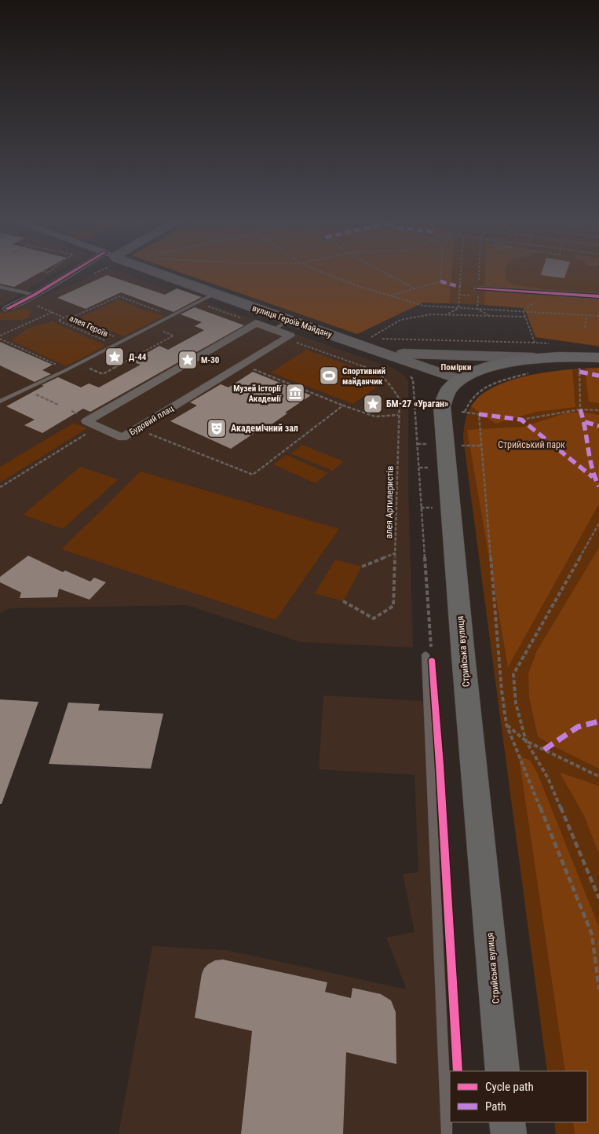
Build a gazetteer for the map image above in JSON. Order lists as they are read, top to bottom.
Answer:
{
  "streets": {
    "main road": ["вулиця Героїв Майдану", "Стрийська вулиця"],
    "street": ["Будовий плац"],
    "path": ["алея Героїв", "алея Артилеристів"]
  },
  "crossings": [
    ["вулиця Героїв Майдану", "Стрийська вулиця"],
    ["Будовий плац", "алея Артилеристів"]
  ],
  "districts": ["Помірки"],
  "parks": ["Стрийський парк"],
  "places": {
    "place": ["Д-44", "М-30", "БМ-27 «Ураган»"],
    "sports": ["Спортивний майданчик"],
    "museum": ["Музей історії Академії"],
    "theatre": ["Академічний зал"]
  },
  "legend": ["Cycle path", "Path"]
}
